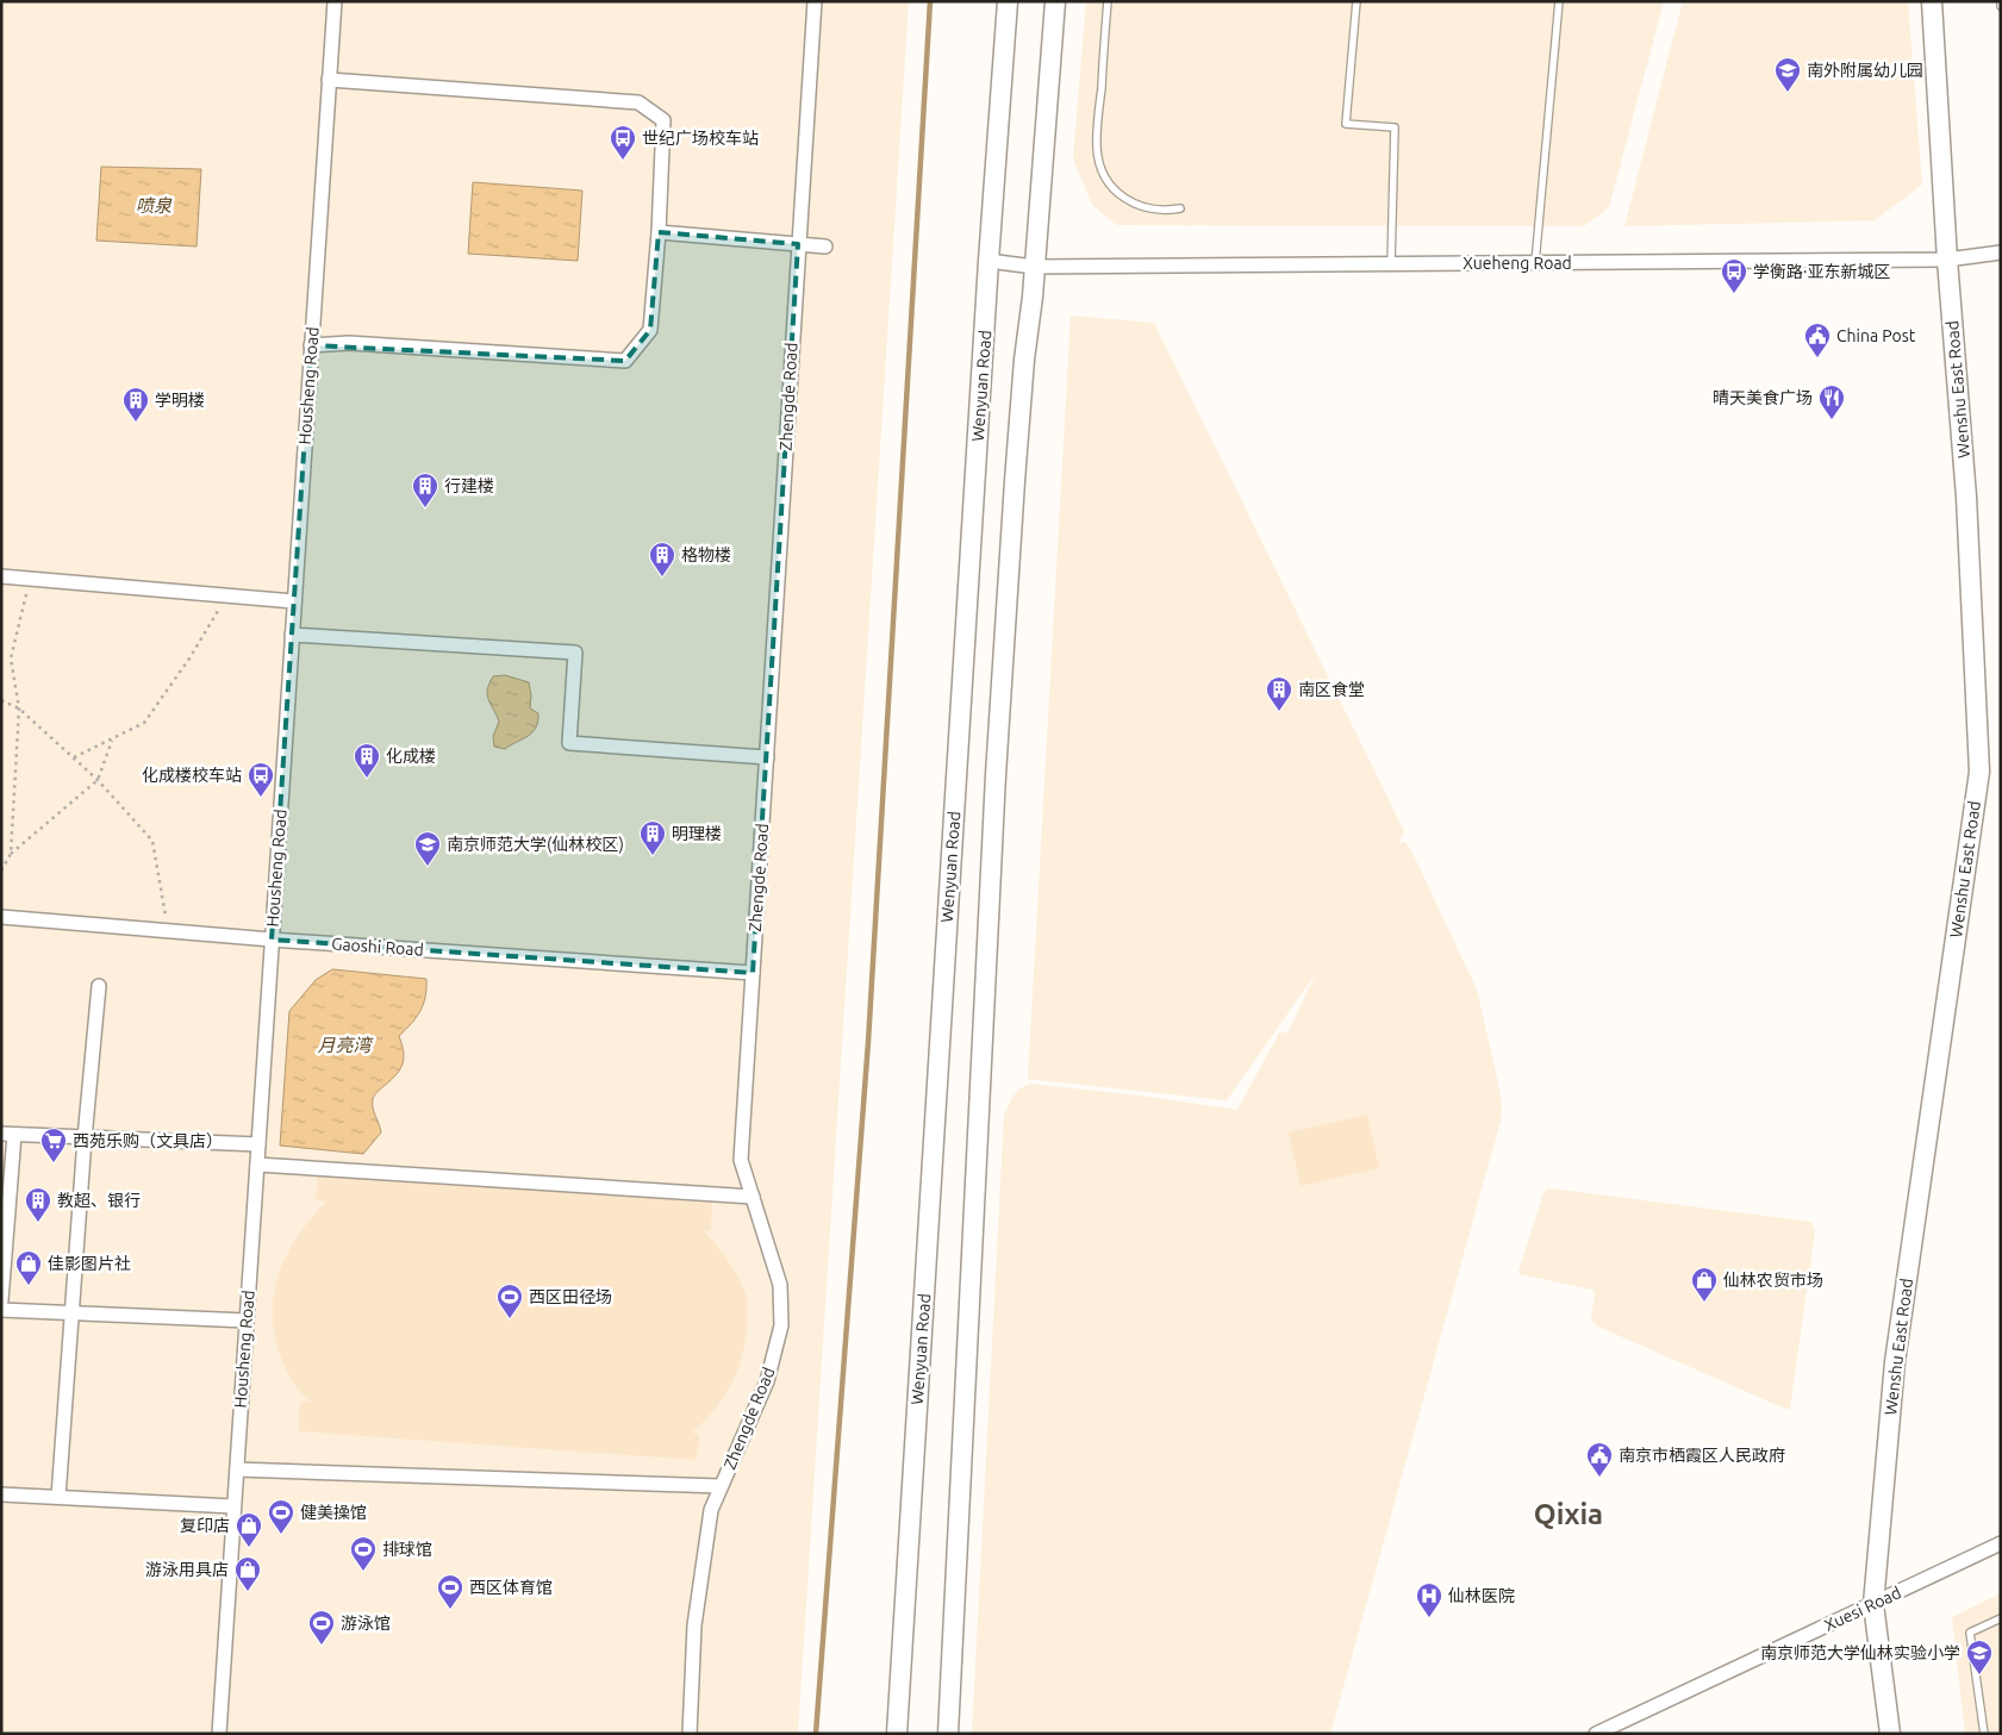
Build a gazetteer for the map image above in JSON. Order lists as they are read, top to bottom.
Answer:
{
  "streets": {
    "main road": ["Wenyuan Road", "Wenshu East Road"],
    "street": [
      "Xueheng Road",
      "Housheng Road",
      "Zhengde Road",
      "Gaoshi Road",
      "Xuesi Road"
    ]
  },
  "crossings": [
    ["Xueheng Road", "Wenyuan Road"],
    ["Xueheng Road", "Wenshu East Road"],
    ["Housheng Road", "Gaoshi Road"],
    ["Wenshu East Road", "Xuesi Road"],
    ["Zhengde Road", "Gaoshi Road"]
  ],
  "districts": ["Qixia"],
  "water": ["喷泉", "月亮湾"],
  "places": {
    "school or university": ["南外附属幼儿园", "南京师范大学(仙林校区)", "南京师范大学仙林实验小学"],
    "bus stop": ["世纪广场校车站", "学衡路·亚东新城区", "化成楼校车站"],
    "public building": ["China Post", "南京市栖霞区人民政府"],
    "restaurant": ["晴天美食广场"],
    "building": [
      "学明楼",
      "行建楼",
      "格物楼",
      "南区食堂",
      "化成楼",
      "明理楼",
      "教超、银行"
    ],
    "supermarket": ["西苑乐购（文具店）"],
    "shop": [
      "佳影图片社",
      "仙林农贸市场",
      "复印店",
      "游泳用具店"
    ],
    "sports": [
      "西区田径场",
      "健美操馆",
      "排球馆",
      "西区体育馆",
      "游泳馆"
    ],
    "hospital": ["仙林医院"]
  }
}
